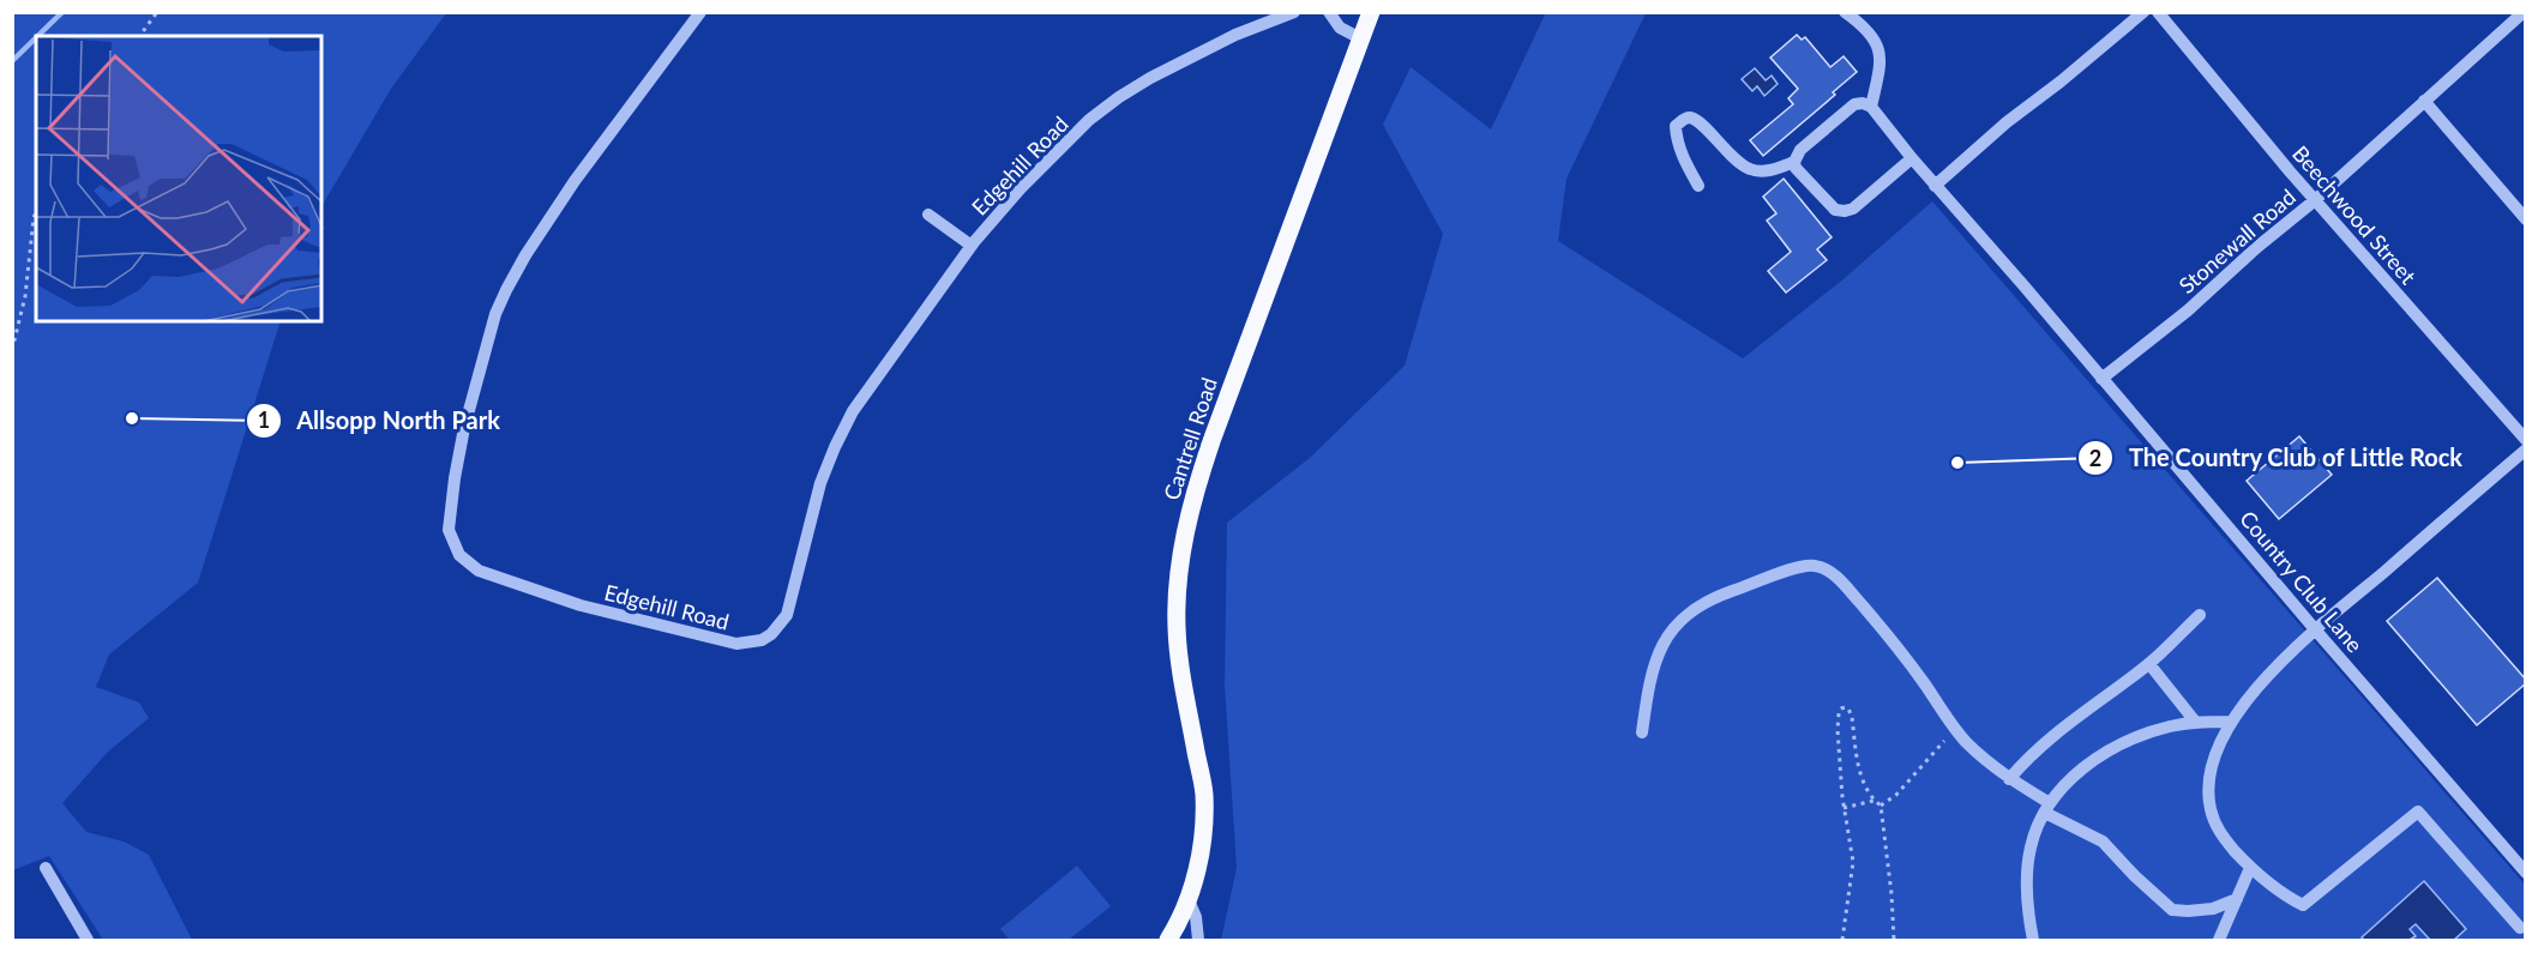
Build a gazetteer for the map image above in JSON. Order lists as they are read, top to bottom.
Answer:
{
  "streets": {
    "main road": ["Cantrell Road"],
    "street": [
      "Edgehill Road",
      "Beechwood Street",
      "Stonewall Road",
      "Country Club Lane"
    ]
  },
  "crossings": [
    ["Beechwood Street", "Stonewall Road"],
    ["Stonewall Road", "Country Club Lane"]
  ],
  "places": ["Allsopp North Park", "The Country Club of Little Rock"]
}
